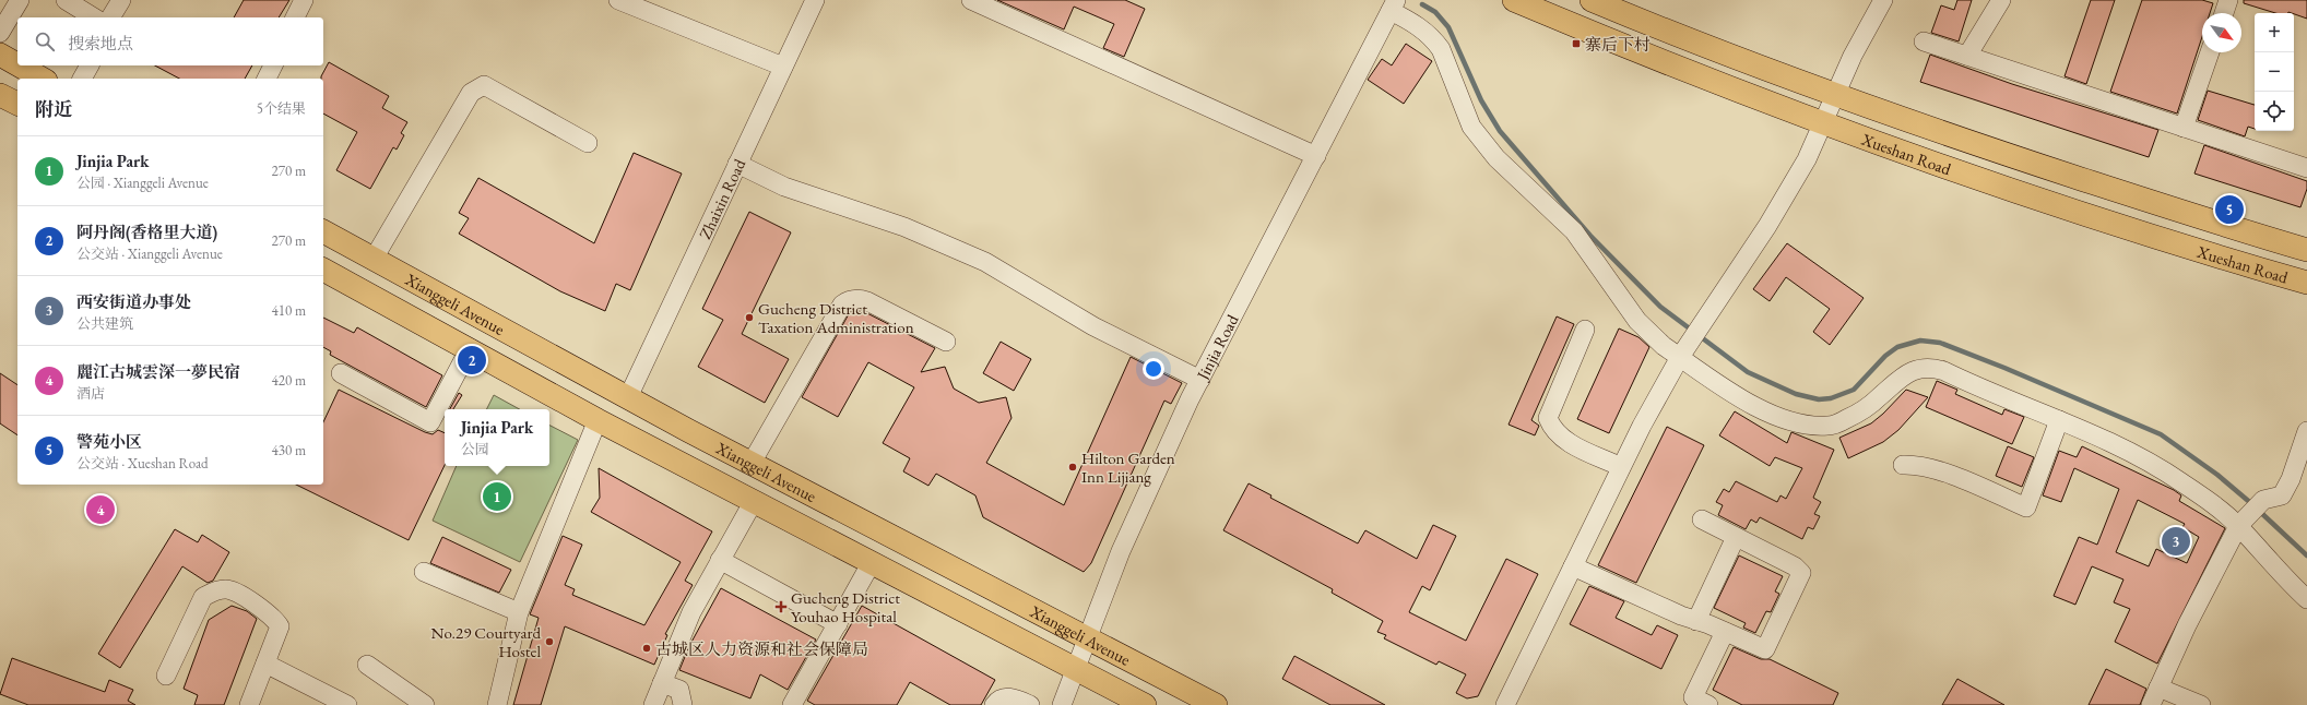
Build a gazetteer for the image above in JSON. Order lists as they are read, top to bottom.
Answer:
{
  "streets": {
    "main road": ["Xueshan Road", "Xianggeli Avenue"],
    "street": ["Zhaixin Road", "Jinjia Road"]
  },
  "crossings": [
    ["Zhaixin Road", "Xianggeli Avenue"],
    ["Xianggeli Avenue", "Jinjia Road"]
  ],
  "places": {
    "transit": ["寨后下村"],
    "other": [
      "Gucheng District Taxation Administration",
      "Hilton Garden Inn Lijiang",
      "No.29 Courtyard Hostel",
      "古城区人力资源和社会保障局"
    ],
    "health": ["Gucheng District Youhao Hospital"]
  },
  "north": "bottom right",
  "page": {
    "map_buttons": ["+", "−"],
    "search": "搜索地点",
    "heading": ["附近", "5个结果"],
    "list": [
      {
        "mark": "1",
        "name": "Jinjia Park",
        "note": "公园 · Xianggeli Avenue",
        "value": "270 m"
      },
      {
        "mark": "2",
        "name": "阿丹阁(香格里大道)",
        "note": "公交站 · Xianggeli Avenue",
        "value": "270 m"
      },
      {
        "mark": "3",
        "name": "西安街道办事处",
        "note": "公共建筑",
        "value": "410 m"
      },
      {
        "mark": "4",
        "name": "麗江古城雲深一夢民宿",
        "note": "酒店",
        "value": "420 m"
      },
      {
        "mark": "5",
        "name": "警苑小区",
        "note": "公交站 · Xueshan Road",
        "value": "430 m"
      }
    ],
    "pins": [
      "5",
      "2",
      "1",
      "4",
      "3"
    ],
    "popup": ["Jinjia Park", "公园"]
  }
}
